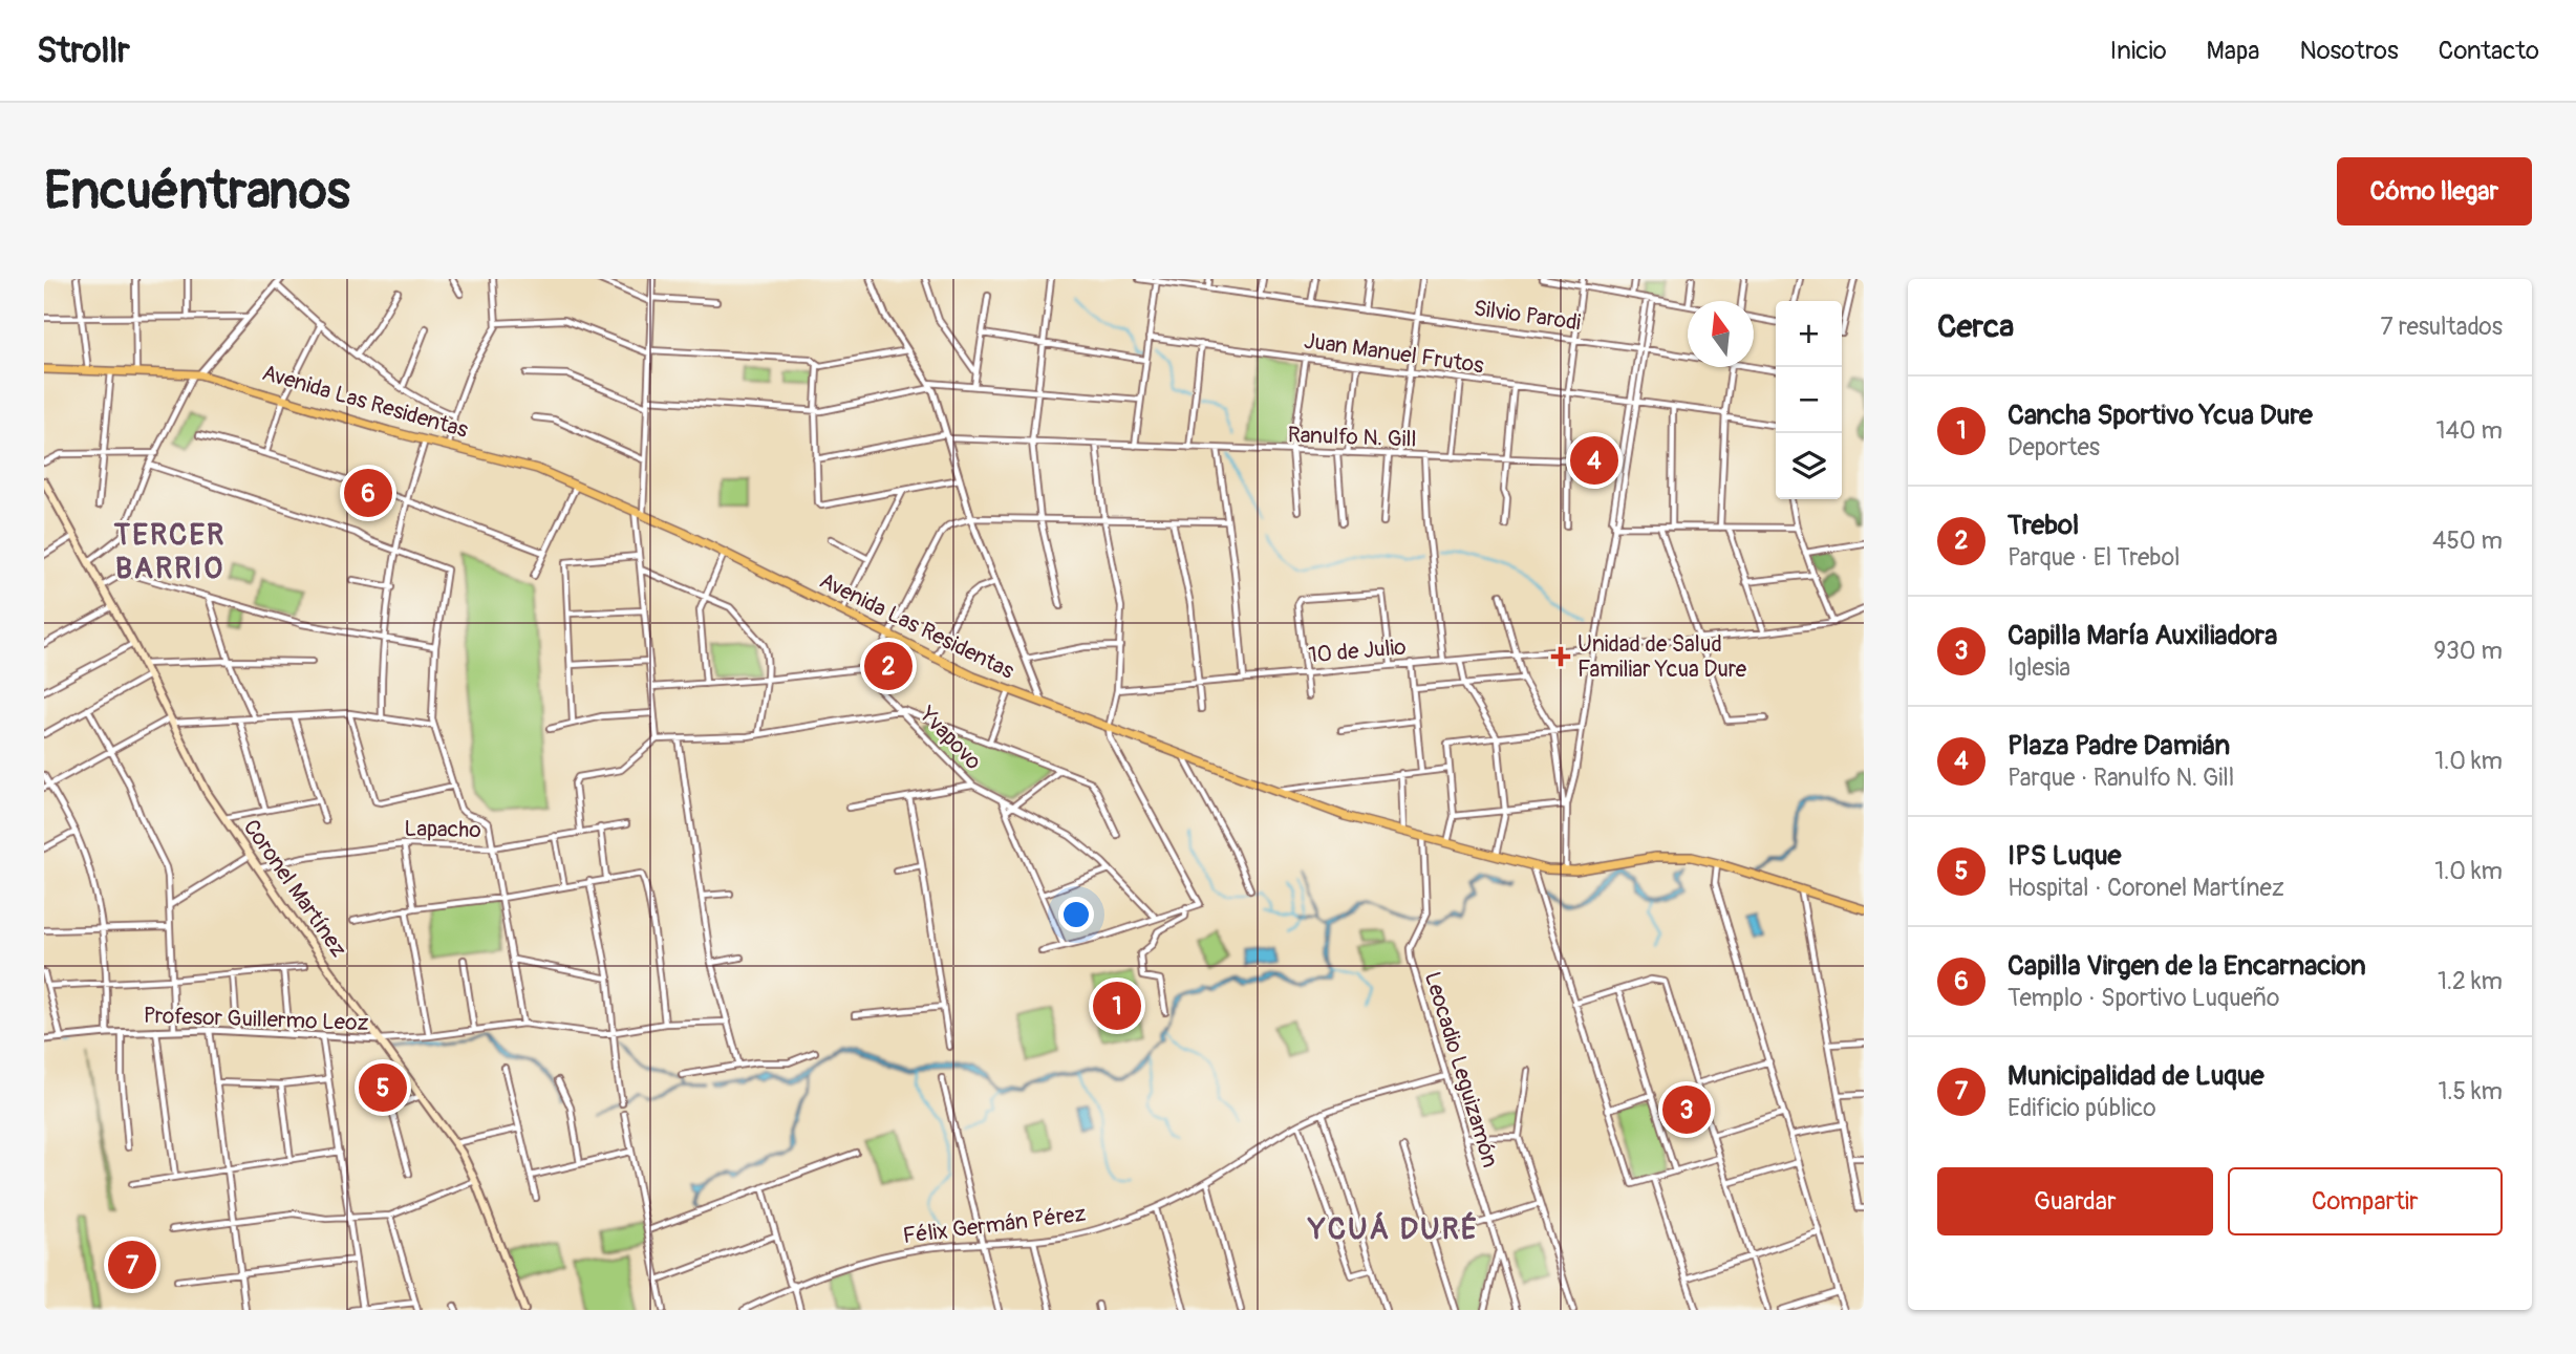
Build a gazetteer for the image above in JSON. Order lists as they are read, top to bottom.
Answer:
{
  "streets": {
    "main road": ["Avenida Las Residentas", "Coronel Martínez"],
    "street": [
      "Silvio Parodi",
      "Juan Manuel Frutos",
      "Ranulfo N. Gill",
      "10 de Julio",
      "Yvapovo",
      "Lapacho",
      "Profesor Guillermo Leoz",
      "Leocadio Leguizamón",
      "Félix Germán Pérez"
    ]
  },
  "crossings": [
    ["Avenida Las Residentas", "Leocadio Leguizamón"],
    ["Lapacho", "Coronel Martínez"],
    ["Coronel Martínez", "Profesor Guillermo Leoz"],
    ["Leocadio Leguizamón", "Félix Germán Pérez"]
  ],
  "districts": ["TERCER BARRIO", "YCUÁ DURÉ"],
  "places": {
    "health": ["Unidad de Salud Familiar Ycua Dure"]
  },
  "north": "top",
  "page": {
    "header": "Strollr",
    "nav": [
      "Inicio",
      "Mapa",
      "Nosotros",
      "Contacto"
    ],
    "buttons": [
      "Cómo llegar",
      ["Guardar", "Compartir"]
    ],
    "title": "Encuéntranos",
    "heading": ["Cerca", "7 resultados"],
    "map_buttons": ["+", "−"],
    "list": [
      {
        "mark": "1",
        "name": "Cancha Sportivo Ycua Dure",
        "note": "Deportes",
        "value": "140 m"
      },
      {
        "mark": "2",
        "name": "Trebol",
        "note": "Parque · El Trebol",
        "value": "450 m"
      },
      {
        "mark": "3",
        "name": "Capilla María Auxiliadora",
        "note": "Iglesia",
        "value": "930 m"
      },
      {
        "mark": "4",
        "name": "Plaza Padre Damián",
        "note": "Parque · Ranulfo N. Gill",
        "value": "1.0 km"
      },
      {
        "mark": "5",
        "name": "IPS Luque",
        "note": "Hospital · Coronel Martínez",
        "value": "1.0 km"
      },
      {
        "mark": "6",
        "name": "Capilla Virgen de la Encarnacion",
        "note": "Templo · Sportivo Luqueño",
        "value": "1.2 km"
      },
      {
        "mark": "7",
        "name": "Municipalidad de Luque",
        "note": "Edificio público",
        "value": "1.5 km"
      }
    ],
    "pins": [
      "4",
      "6",
      "2",
      "1",
      "5",
      "3",
      "7"
    ]
  }
}
